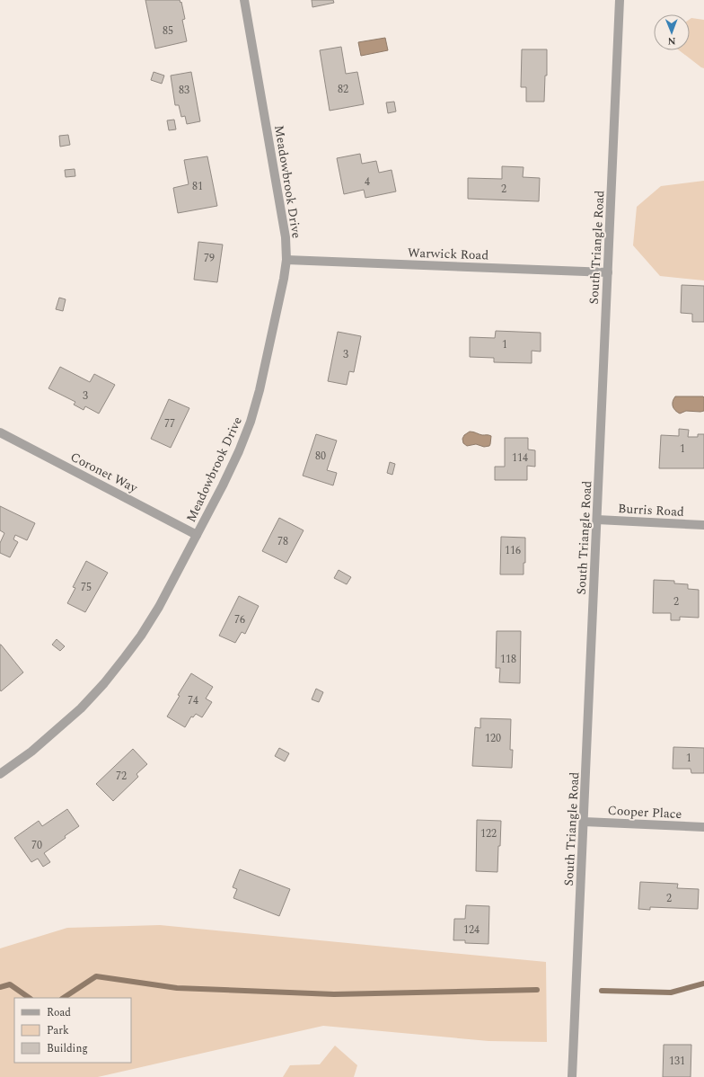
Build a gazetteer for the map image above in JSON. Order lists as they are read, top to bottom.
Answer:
{
  "streets": {
    "street": [
      "Meadowbrook Drive",
      "South Triangle Road",
      "Warwick Road",
      "Coronet Way",
      "Burris Road",
      "Cooper Place"
    ]
  },
  "crossings": [
    ["Meadowbrook Drive", "Warwick Road"],
    ["Meadowbrook Drive", "Coronet Way"],
    ["South Triangle Road", "Warwick Road"],
    ["South Triangle Road", "Burris Road"],
    ["South Triangle Road", "Cooper Place"]
  ],
  "house_numbers": [
    "85",
    "82",
    "83",
    "4",
    "81",
    "2",
    "79",
    "1",
    "3",
    "3",
    "77",
    "1",
    "80",
    "114",
    "78",
    "116",
    "75",
    "2",
    "76",
    "118",
    "74",
    "120",
    "1",
    "72",
    "122",
    "70",
    "2",
    "124",
    "131"
  ],
  "legend": ["Road", "Park", "Building"],
  "north": "bottom"
}
